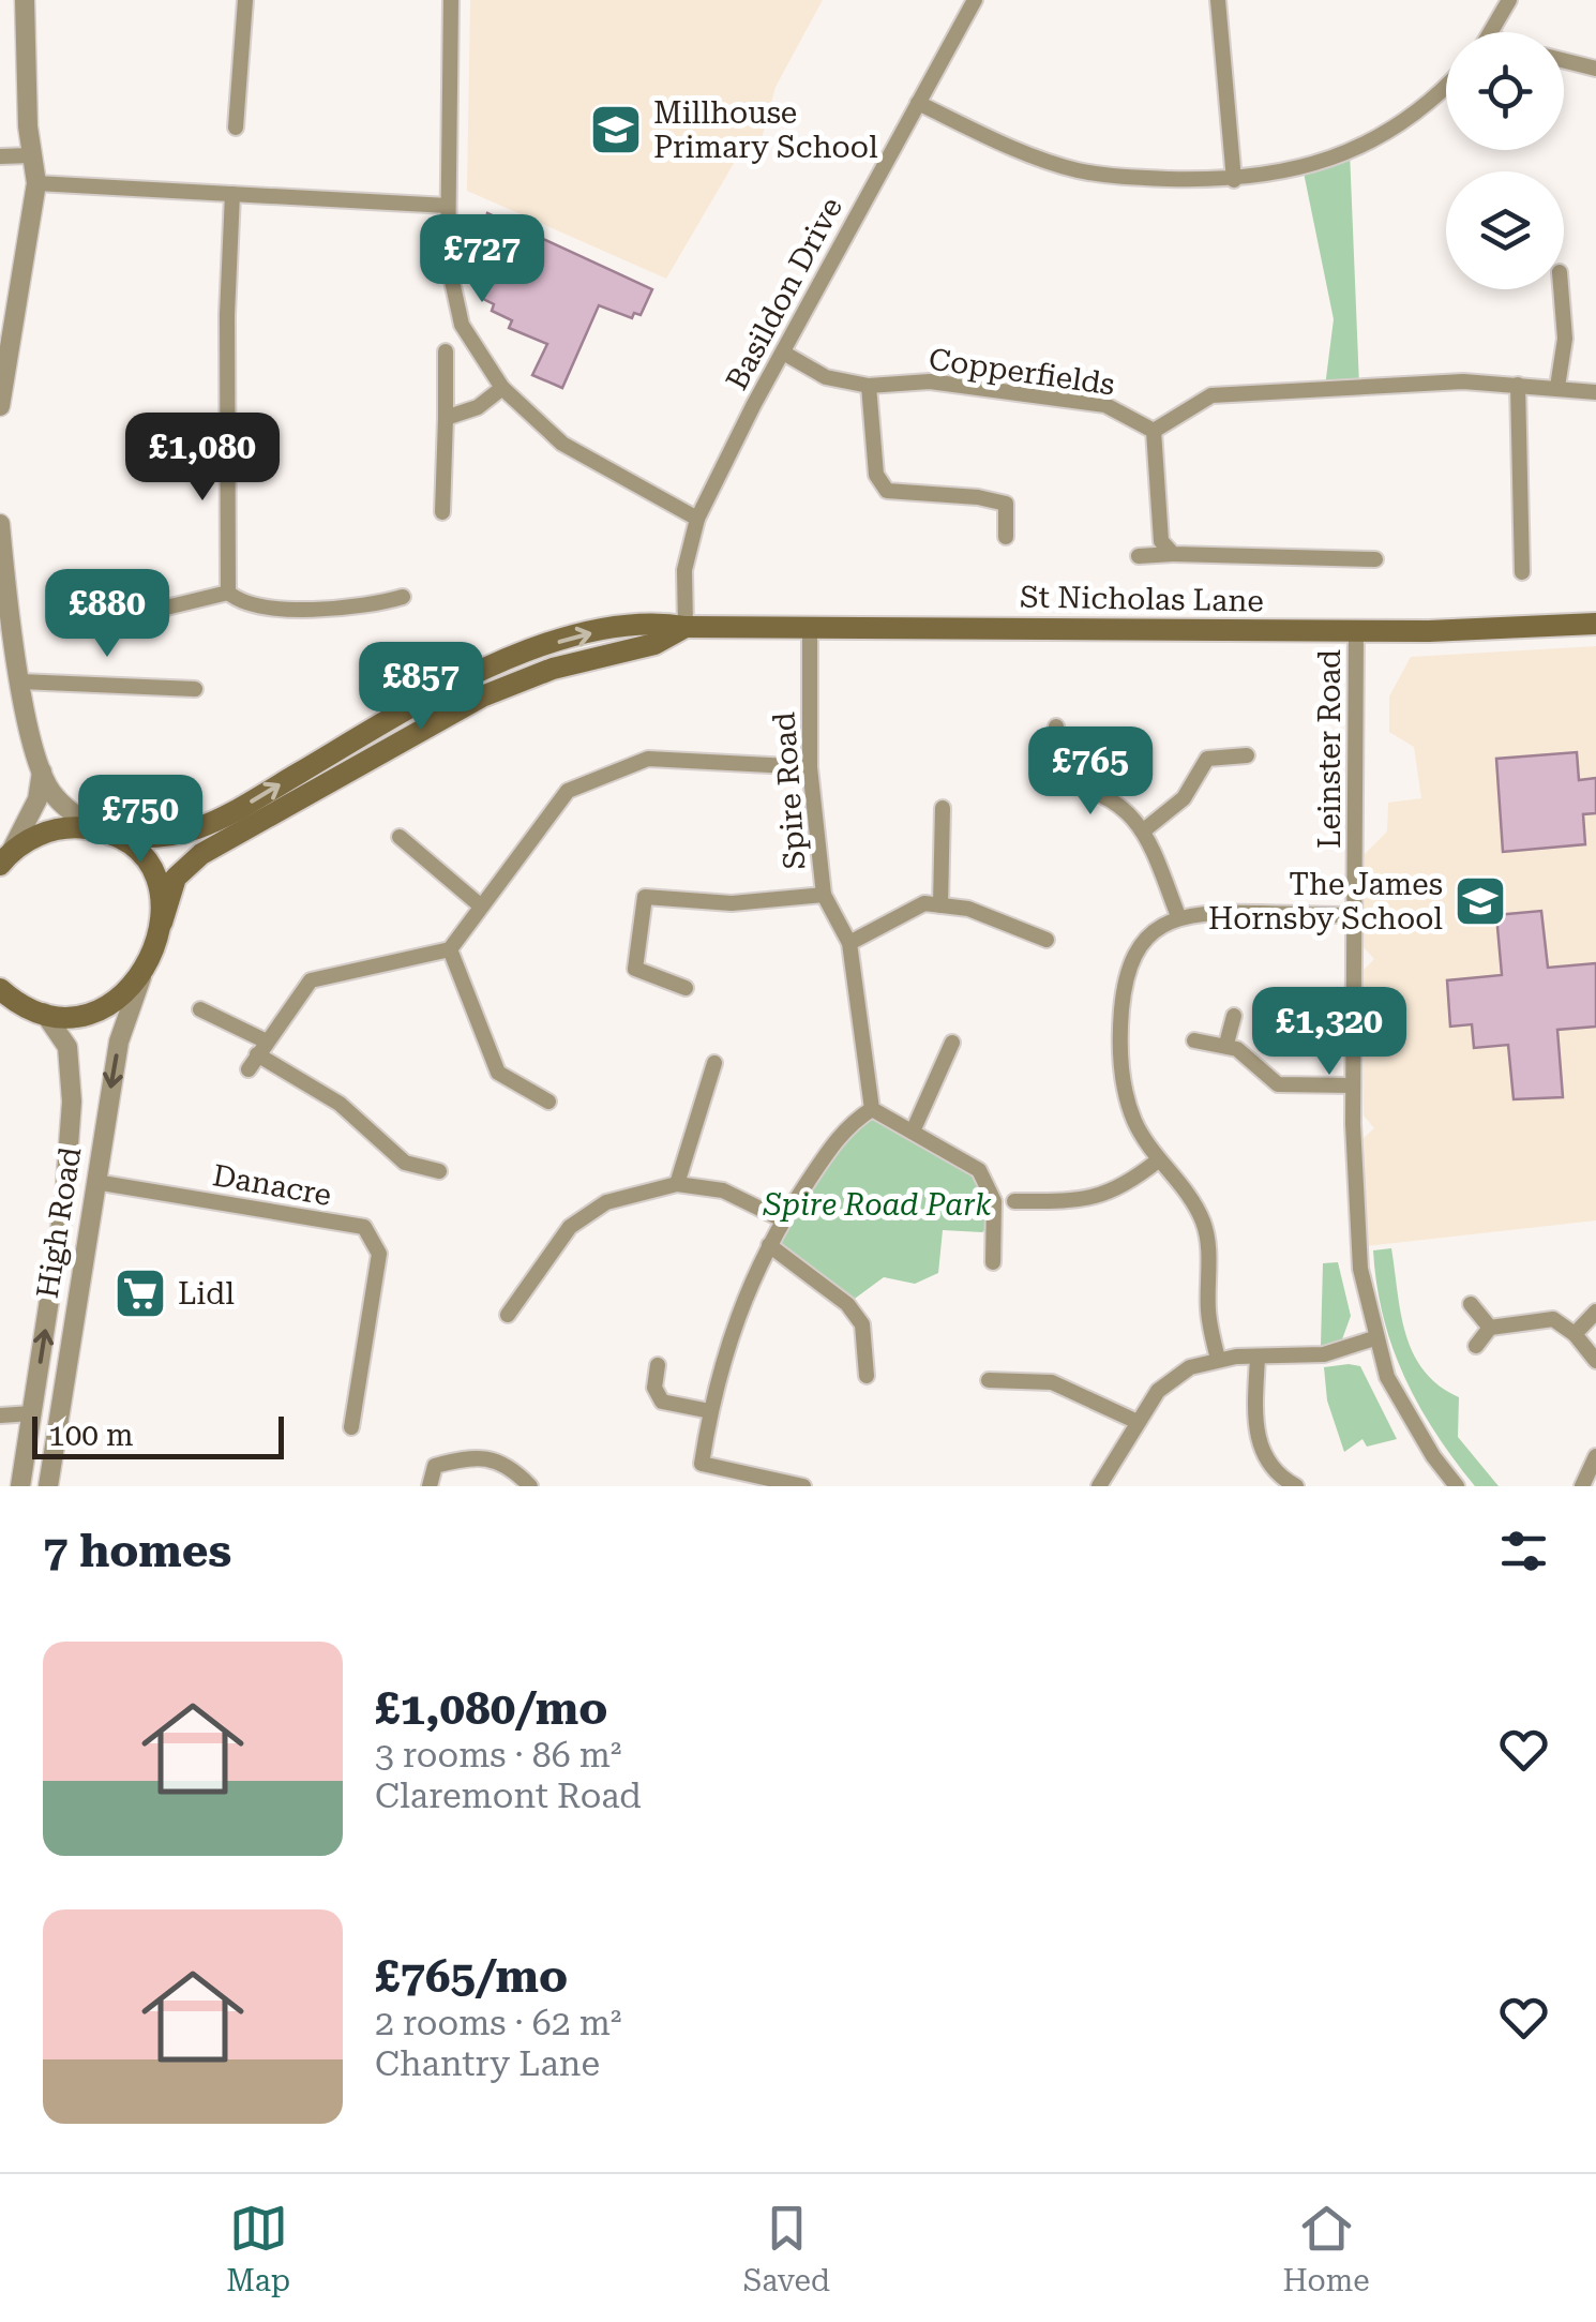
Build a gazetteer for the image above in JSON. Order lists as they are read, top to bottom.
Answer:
{
  "streets": {
    "main road": ["St Nicholas Lane"],
    "street": [
      "Basildon Drive",
      "Copperfields",
      "Leinster Road",
      "Spire Road",
      "Danacre",
      "High Road"
    ]
  },
  "crossings": [
    ["Basildon Drive", "Copperfields"],
    ["Basildon Drive", "St Nicholas Lane"],
    ["St Nicholas Lane", "Leinster Road"],
    ["St Nicholas Lane", "Spire Road"],
    ["St Nicholas Lane", "High Road"],
    ["Danacre", "High Road"]
  ],
  "parks": ["Spire Road Park"],
  "places": {
    "school or university": ["Millhouse Primary School", "The James Hornsby School"],
    "supermarket": ["Lidl"]
  },
  "scale_bar": "100 m",
  "page": {
    "price": [
      "£727",
      "£1,080",
      "£880",
      "£857",
      "£765",
      "£750",
      "£1,320"
    ],
    "scale": "100 m",
    "heading": "7 homes",
    "list": [
      {
        "name": "£1,080/mo",
        "note": "3 rooms · 86 m² · Claremont Road"
      },
      {
        "name": "£765/mo",
        "note": "2 rooms · 62 m² · Chantry Lane"
      }
    ],
    "tabs": ["Map", "Saved", "Home"]
  }
}
